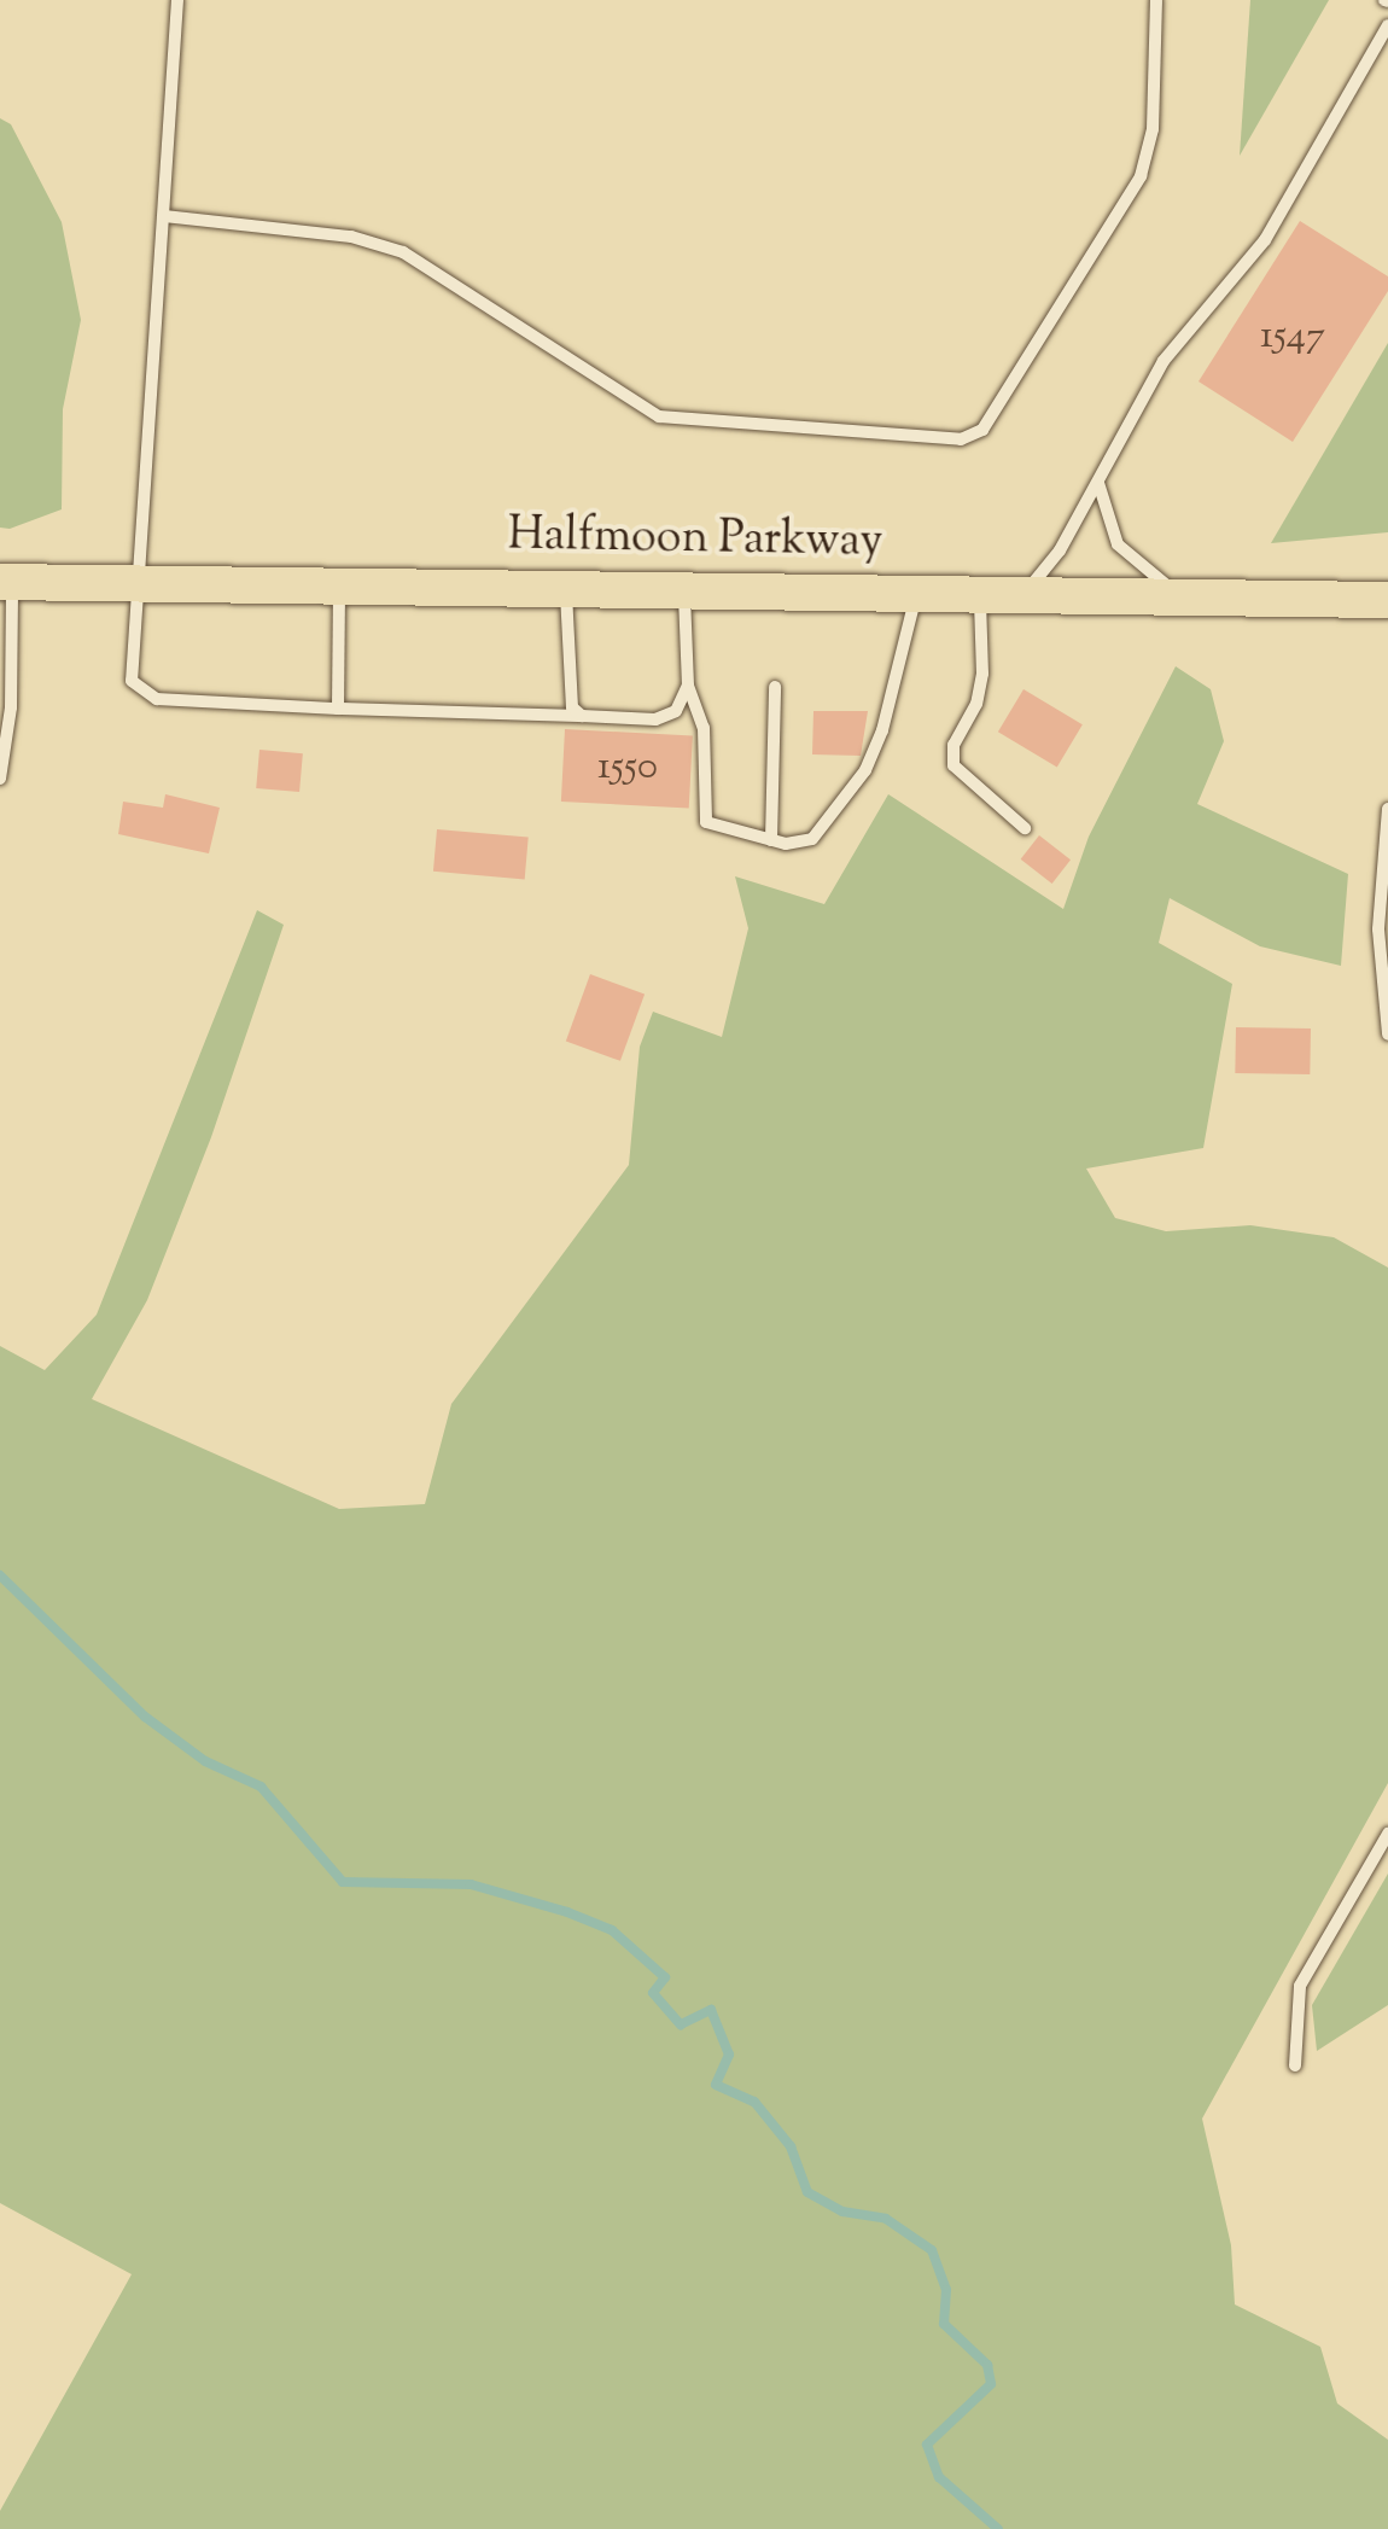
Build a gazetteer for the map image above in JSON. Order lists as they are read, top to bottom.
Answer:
{
  "streets": {
    "main road": ["Halfmoon Parkway"]
  },
  "house_numbers": ["1547", "1550"]
}
